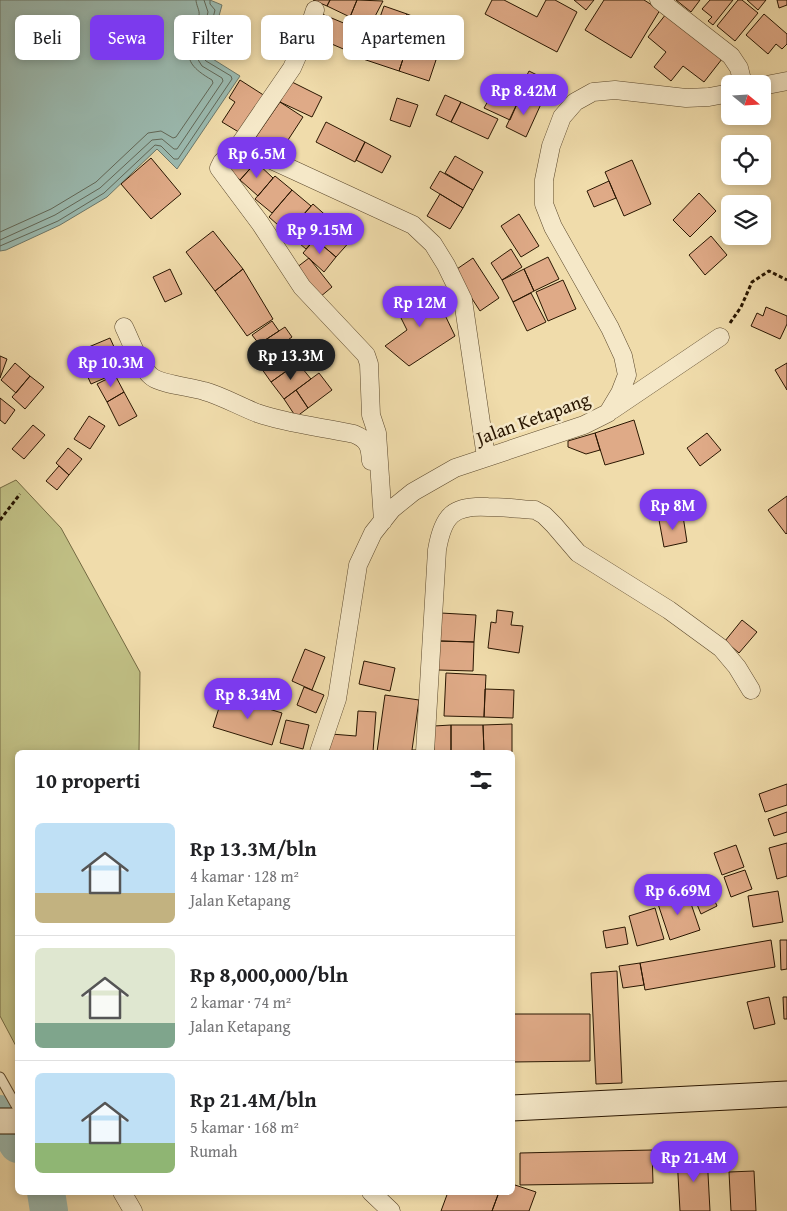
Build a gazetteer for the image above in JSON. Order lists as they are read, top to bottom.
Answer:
{
  "streets": {
    "street": ["Jalan Ketapang"]
  },
  "north": "right",
  "page": {
    "chip": [
      "Beli",
      "Sewa",
      "Filter",
      "Baru",
      "Apartemen"
    ],
    "price": [
      "Rp 8.42M",
      "Rp 6.5M",
      "Rp 9.15M",
      "Rp 12M",
      "Rp 13.3M",
      "Rp 10.3M",
      "Rp 8M",
      "Rp 8.34M",
      "Rp 6.69M",
      "Rp 21.4M"
    ],
    "heading": "10 properti",
    "list": [
      {
        "name": "Rp 13.3M/bln",
        "note": "4 kamar · 128 m² · Jalan Ketapang"
      },
      {
        "name": "Rp 8,000,000/bln",
        "note": "2 kamar · 74 m² · Jalan Ketapang"
      },
      {
        "name": "Rp 21.4M/bln",
        "note": "5 kamar · 168 m² · Rumah"
      }
    ]
  }
}
